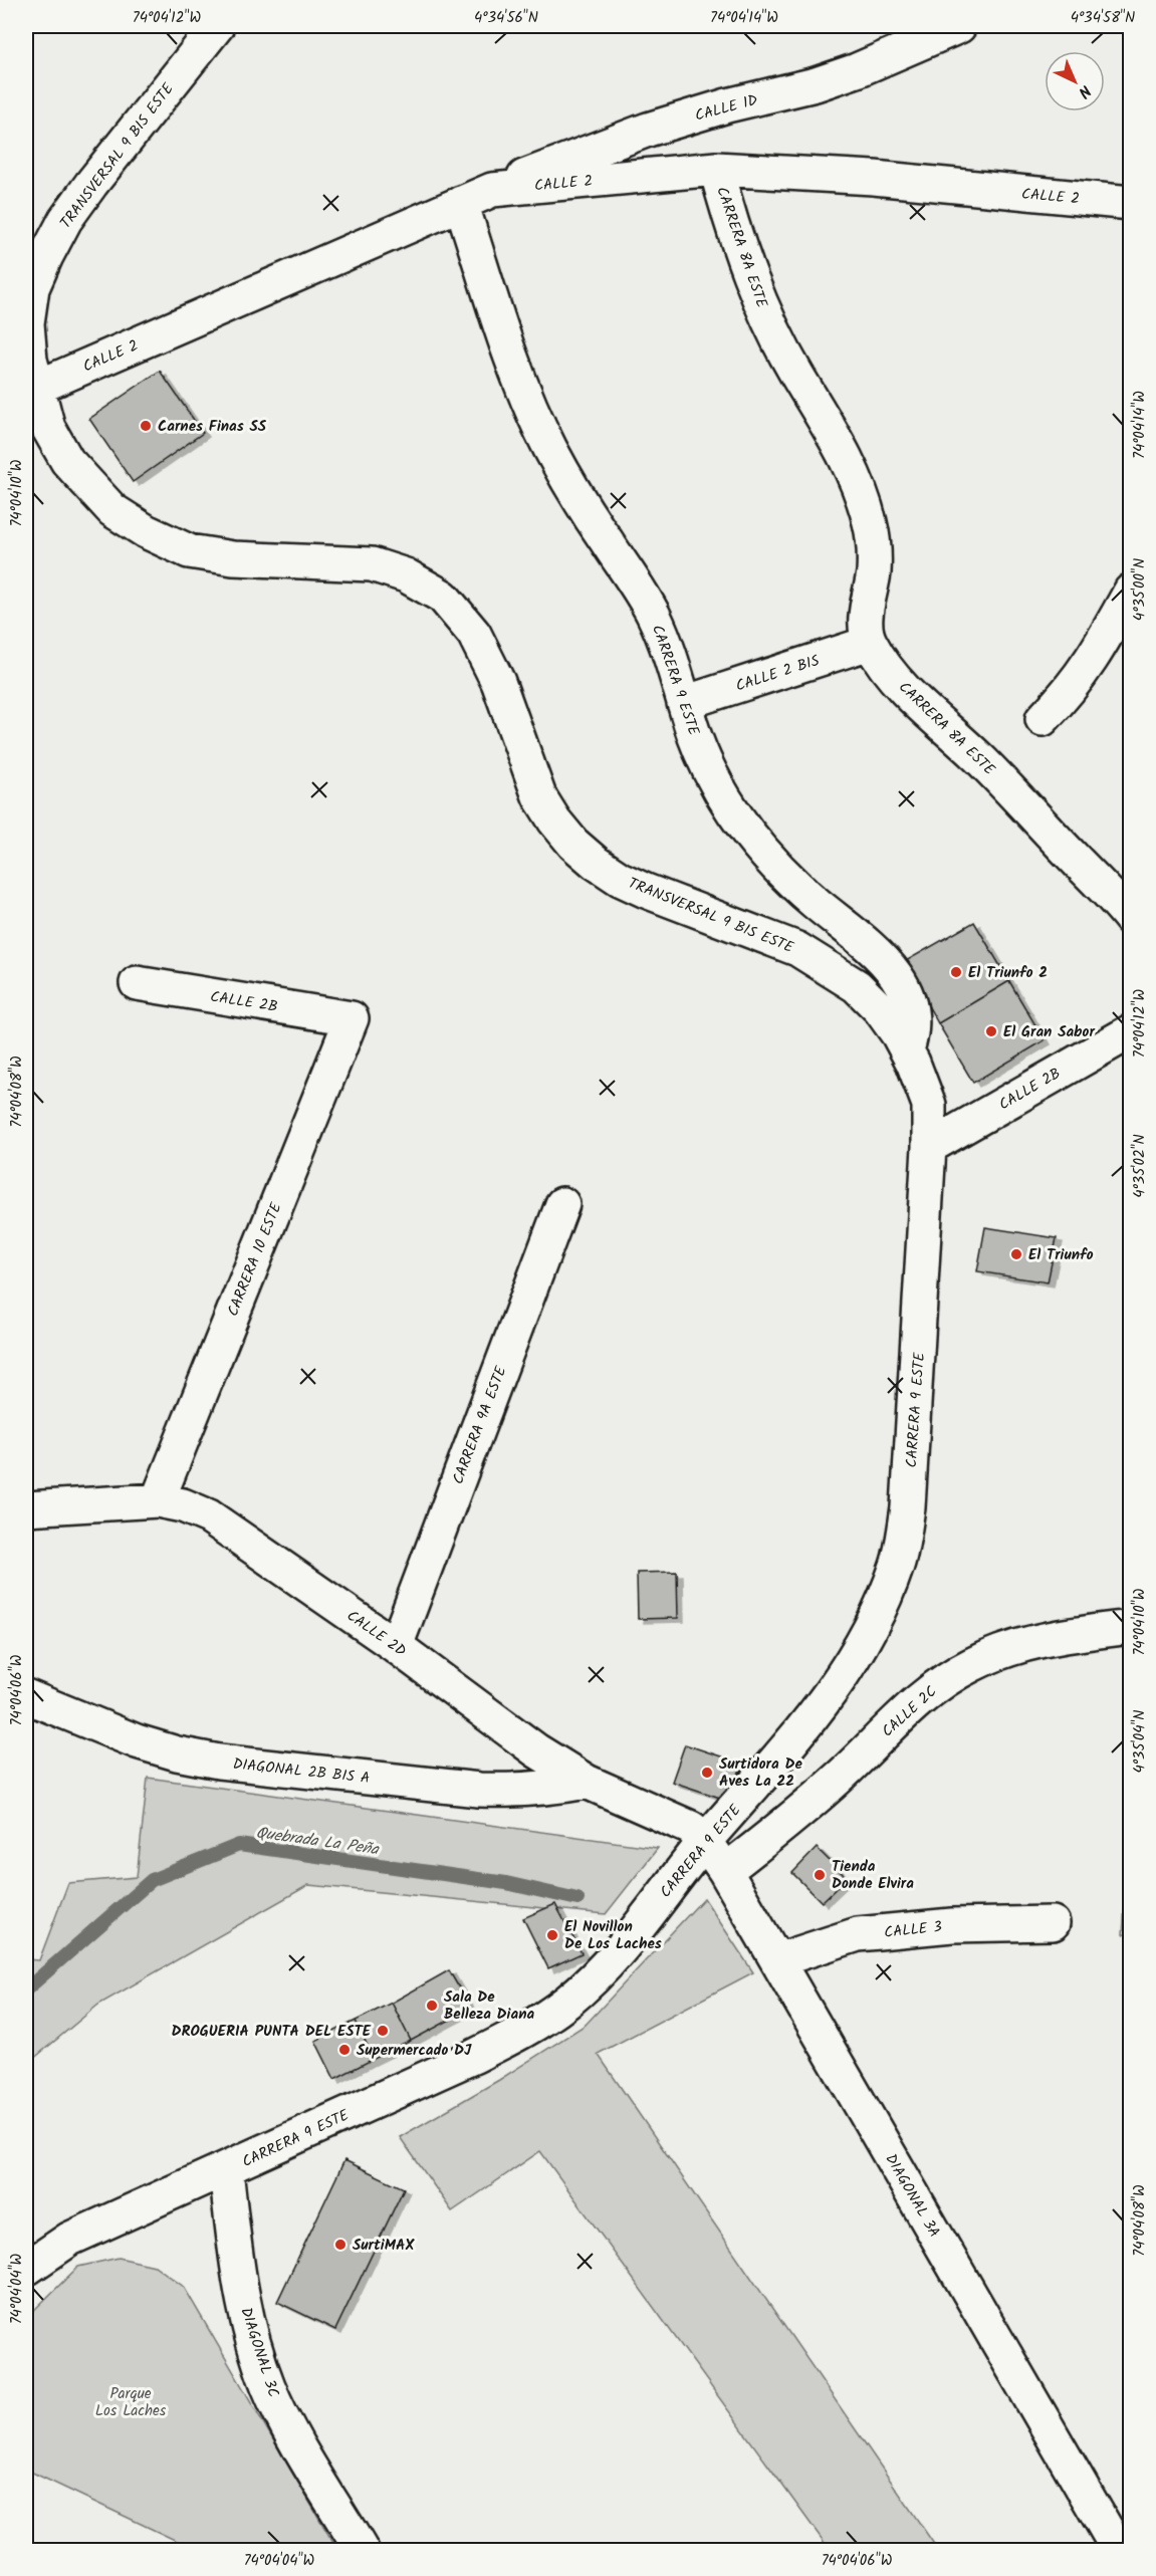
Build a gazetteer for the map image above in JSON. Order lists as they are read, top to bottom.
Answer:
{
  "streets": {
    "street": [
      "CALLE 1D",
      "TRANSVERSAL 9 BIS ESTE",
      "CALLE 2",
      "CARRERA 8A ESTE",
      "CALLE 2 BIS",
      "CARRERA 9 ESTE",
      "CALLE 2B",
      "CARRERA 10 ESTE",
      "CARRERA 9A ESTE",
      "CALLE 2D",
      "CALLE 2C",
      "DIAGONAL 2B BIS A",
      "CALLE 3",
      "DIAGONAL 3A",
      "DIAGONAL 3C"
    ]
  },
  "crossings": [
    ["CALLE 1D", "CALLE 2"],
    ["TRANSVERSAL 9 BIS ESTE", "CALLE 2"],
    ["TRANSVERSAL 9 BIS ESTE", "CARRERA 9 ESTE"],
    ["TRANSVERSAL 9 BIS ESTE", "CALLE 2B"],
    ["CALLE 2", "CARRERA 8A ESTE"],
    ["CALLE 2", "CARRERA 9 ESTE"],
    ["CARRERA 8A ESTE", "CALLE 2 BIS"],
    ["CALLE 2 BIS", "CARRERA 9 ESTE"],
    ["CARRERA 9 ESTE", "CALLE 2B"],
    ["CARRERA 9 ESTE", "CALLE 2D"],
    ["CARRERA 9 ESTE", "DIAGONAL 3A"],
    ["CARRERA 9 ESTE", "DIAGONAL 3C"],
    ["CALLE 2B", "CARRERA 10 ESTE"],
    ["CARRERA 10 ESTE", "CALLE 2D"],
    ["CARRERA 9A ESTE", "CALLE 2D"],
    ["CALLE 2D", "DIAGONAL 2B BIS A"],
    ["CALLE 2D", "DIAGONAL 3A"],
    ["CALLE 2C", "DIAGONAL 3A"],
    ["CALLE 3", "DIAGONAL 3A"]
  ],
  "water": ["Quebrada La Peña"],
  "parks": ["Parque Los Laches"],
  "places": [
    "Carnes Finas SS",
    "El Triunfo 2",
    "El Gran Sabor",
    "El Triunfo",
    "Surtidora De Aves La 22",
    "Tienda Donde Elvira",
    "El Novillon De Los Laches",
    "Sala De Belleza Diana",
    "DROGUERIA PUNTA DEL ESTE",
    "Supermercado DJ",
    "SurtiMAX"
  ],
  "north": "bottom right",
  "coordinates": [
    "74°04'12\"W",
    "4°34'56\"N",
    "74°04'14\"W",
    "4°34'58\"N",
    "74°04'10\"W",
    "4°35'00\"N",
    "74°04'08\"W",
    "4°35'02\"N",
    "74°04'06\"W",
    "4°35'04\"N",
    "74°04'04\"W"
  ]
}
